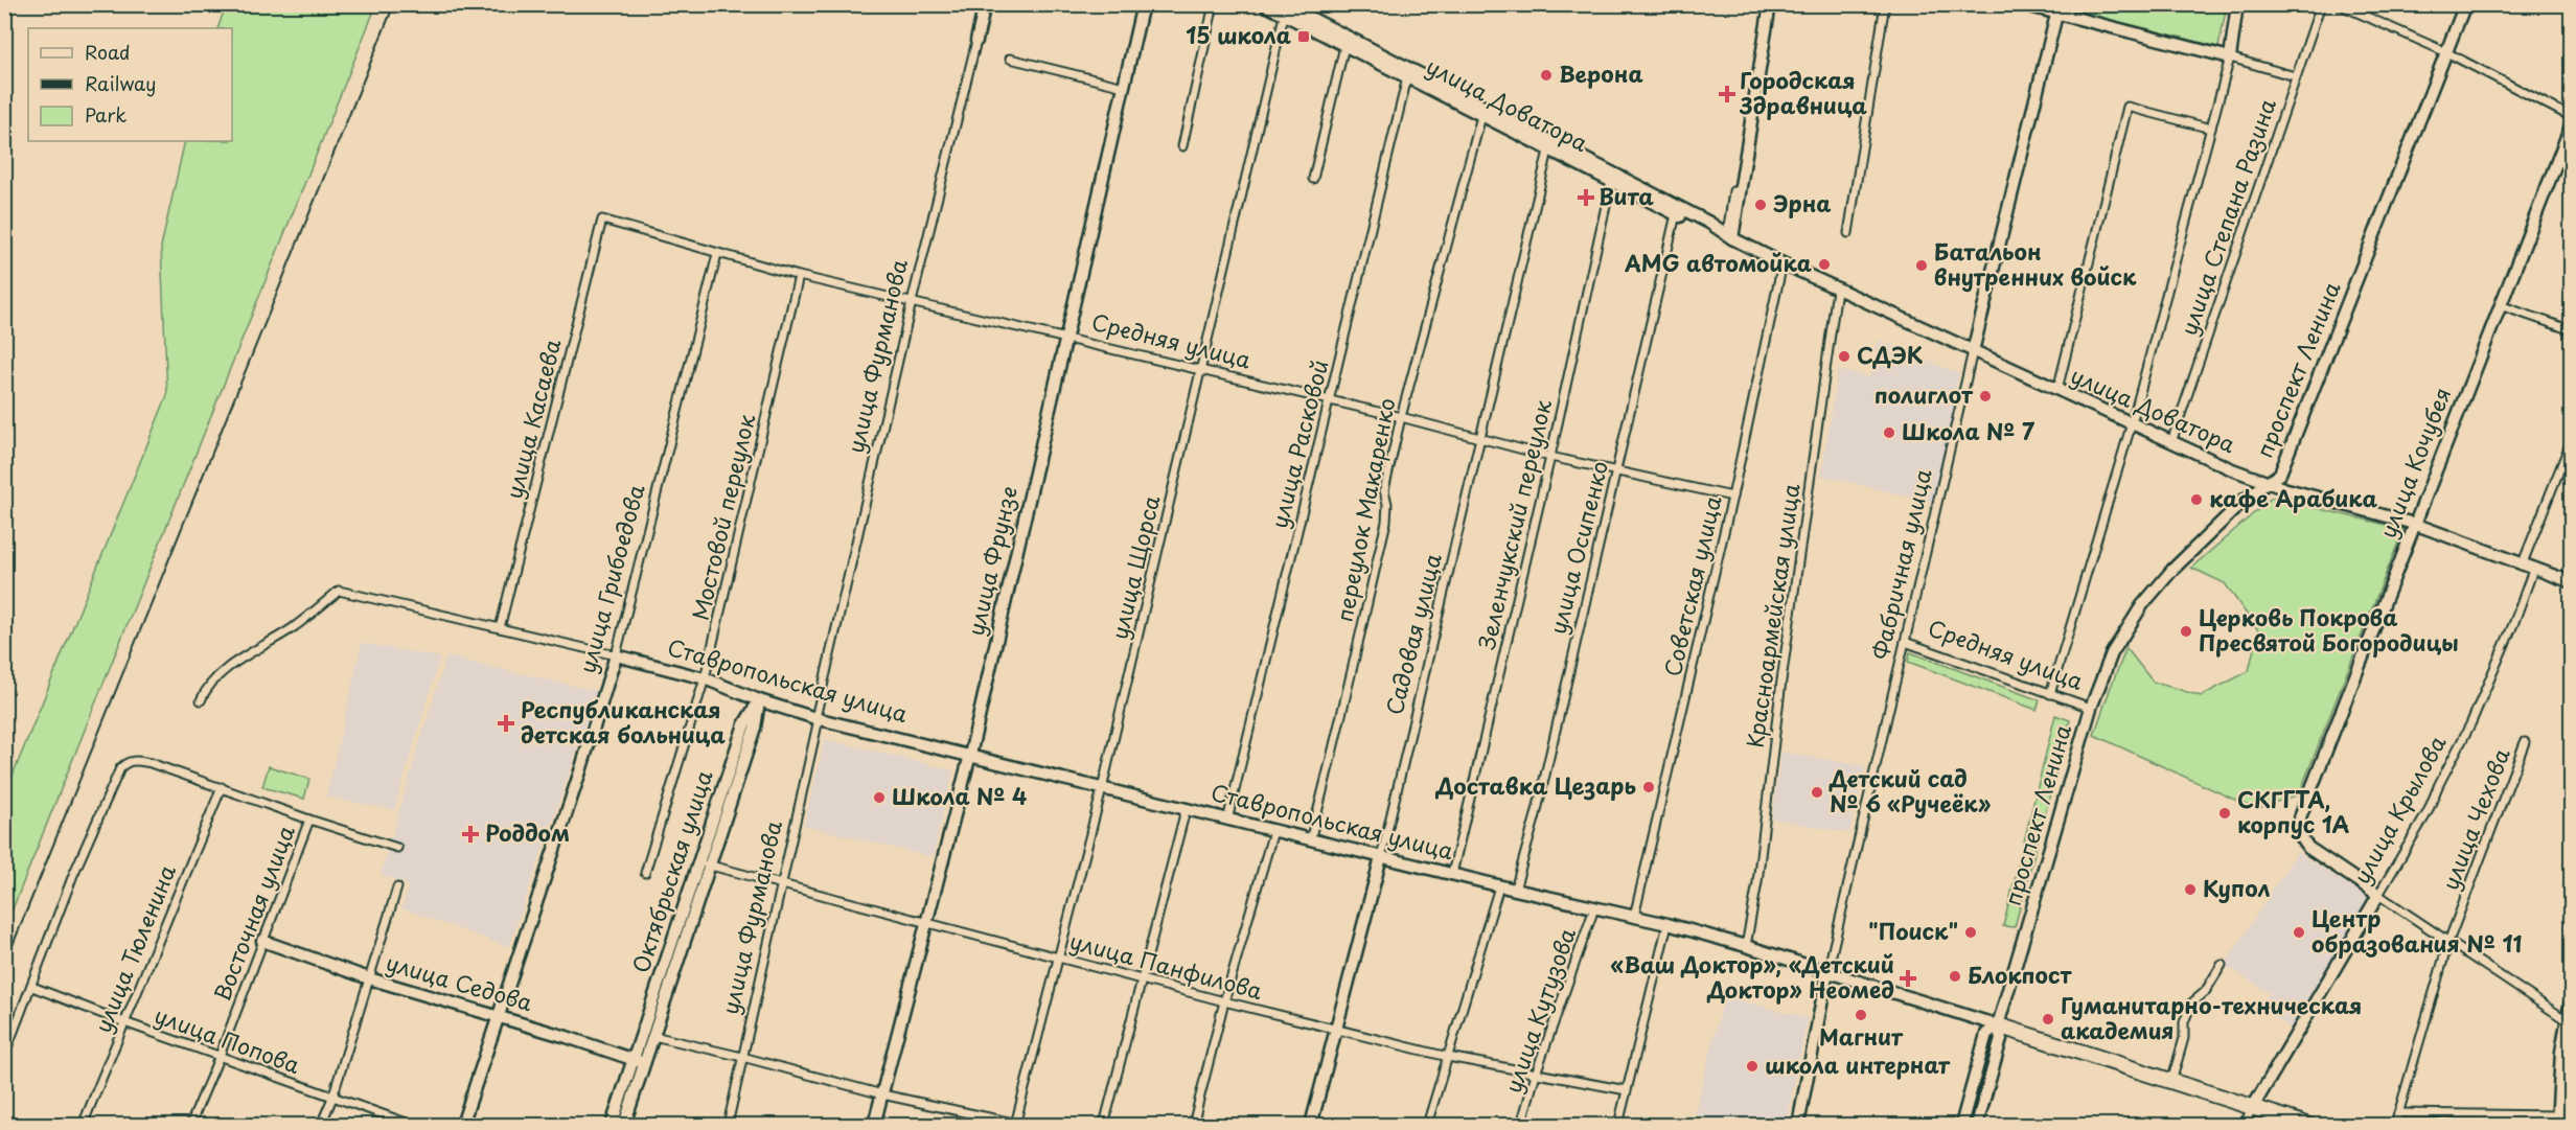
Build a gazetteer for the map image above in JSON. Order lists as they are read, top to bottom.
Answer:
{
  "streets": {
    "highway": ["Ставропольская улица"],
    "main road": [
      "улица Доватора",
      "улица Фурманова",
      "проспект Ленина",
      "улица Кочубея",
      "улица Фрунзе",
      "Фабричная улица",
      "улица Грибоедова",
      "Садовая улица",
      "улица Крылова",
      "Октябрьская улица",
      "улица Седова"
    ],
    "street": [
      "улица Степана Разина",
      "Средняя улица",
      "улица Касаева",
      "улица Расковой",
      "переулок Макаренко",
      "Мостовой переулок",
      "Зеленчукский переулок",
      "улица Осипенко",
      "улица Щорса",
      "Советская улица",
      "Красноармейская улица",
      "улица Чехова",
      "Восточная улица",
      "улица Тюленина",
      "улица Панфилова",
      "улица Кутузова",
      "улица Попова"
    ]
  },
  "crossings": [
    ["улица Доватора", "улица Степана Разина"],
    ["улица Доватора", "проспект Ленина"],
    ["улица Доватора", "улица Расковой"],
    ["улица Доватора", "улица Кочубея"],
    ["улица Доватора", "переулок Макаренко"],
    ["улица Доватора", "Зеленчукский переулок"],
    ["улица Доватора", "улица Осипенко"],
    ["улица Доватора", "Фабричная улица"],
    ["улица Доватора", "улица Щорса"],
    ["улица Доватора", "Советская улица"],
    ["улица Доватора", "Красноармейская улица"],
    ["улица Доватора", "Садовая улица"],
    ["улица Доватора", "улица Крылова"],
    ["Средняя улица", "улица Фурманова"],
    ["Средняя улица", "проспект Ленина"],
    ["Средняя улица", "улица Касаева"],
    ["Средняя улица", "улица Расковой"],
    ["Средняя улица", "переулок Макаренко"],
    ["Средняя улица", "Мостовой переулок"],
    ["Средняя улица", "Зеленчукский переулок"],
    ["Средняя улица", "улица Осипенко"],
    ["Средняя улица", "улица Фрунзе"],
    ["Средняя улица", "Фабричная улица"],
    ["Средняя улица", "улица Щорса"],
    ["Средняя улица", "улица Грибоедова"],
    ["Средняя улица", "Советская улица"],
    ["Средняя улица", "Садовая улица"],
    ["улица Фурманова", "Ставропольская улица"],
    ["улица Фурманова", "улица Панфилова"],
    ["проспект Ленина", "Ставропольская улица"],
    ["улица Касаева", "Ставропольская улица"],
    ["улица Расковой", "Ставропольская улица"],
    ["улица Кочубея", "улица Крылова"],
    ["переулок Макаренко", "Ставропольская улица"],
    ["Мостовой переулок", "Ставропольская улица"],
    ["Зеленчукский переулок", "Ставропольская улица"],
    ["улица Осипенко", "Ставропольская улица"],
    ["улица Фрунзе", "Ставропольская улица"],
    ["улица Фрунзе", "улица Панфилова"],
    ["Фабричная улица", "Ставропольская улица"],
    ["улица Щорса", "Ставропольская улица"],
    ["улица Щорса", "улица Панфилова"],
    ["улица Грибоедова", "Ставропольская улица"],
    ["улица Грибоедова", "улица Седова"],
    ["Советская улица", "Ставропольская улица"],
    ["Красноармейская улица", "Ставропольская улица"],
    ["Садовая улица", "Ставропольская улица"],
    ["Садовая улица", "улица Панфилова"],
    ["Ставропольская улица", "улица Крылова"],
    ["Ставропольская улица", "Октябрьская улица"],
    ["Ставропольская улица", "улица Кутузова"],
    ["Октябрьская улица", "улица Панфилова"],
    ["Октябрьская улица", "улица Седова"],
    ["Восточная улица", "улица Седова"],
    ["Восточная улица", "улица Попова"],
    ["улица Тюленина", "улица Попова"],
    ["улица Панфилова", "улица Кутузова"]
  ],
  "places": {
    "transit": ["15 школа"],
    "other": [
      "Верона",
      "Эрна",
      "AMG автомойка",
      "Батальон внутренних войск",
      "СДЭК",
      "полиглот",
      "Школа № 7",
      "кафе Арабика",
      "Церковь Покрова Пресвятой Богородицы",
      "Доставка Цезарь",
      "Детский сад № 6 «Ручеёк»",
      "Школа № 4",
      "СКГГТА, корпус 1А",
      "Купол",
      "\"Поиск\"",
      "Центр образования № 11",
      "Блокпост",
      "Магнит",
      "Гуманитарно-техническая академия",
      "школа интернат"
    ],
    "health": [
      "Городская Здравница",
      "Вита",
      "Республиканская детская больница",
      "Роддом",
      "«Ваш Доктор», «Детский Доктор» Неомед"
    ]
  },
  "legend": ["Road", "Railway", "Park"]
}
